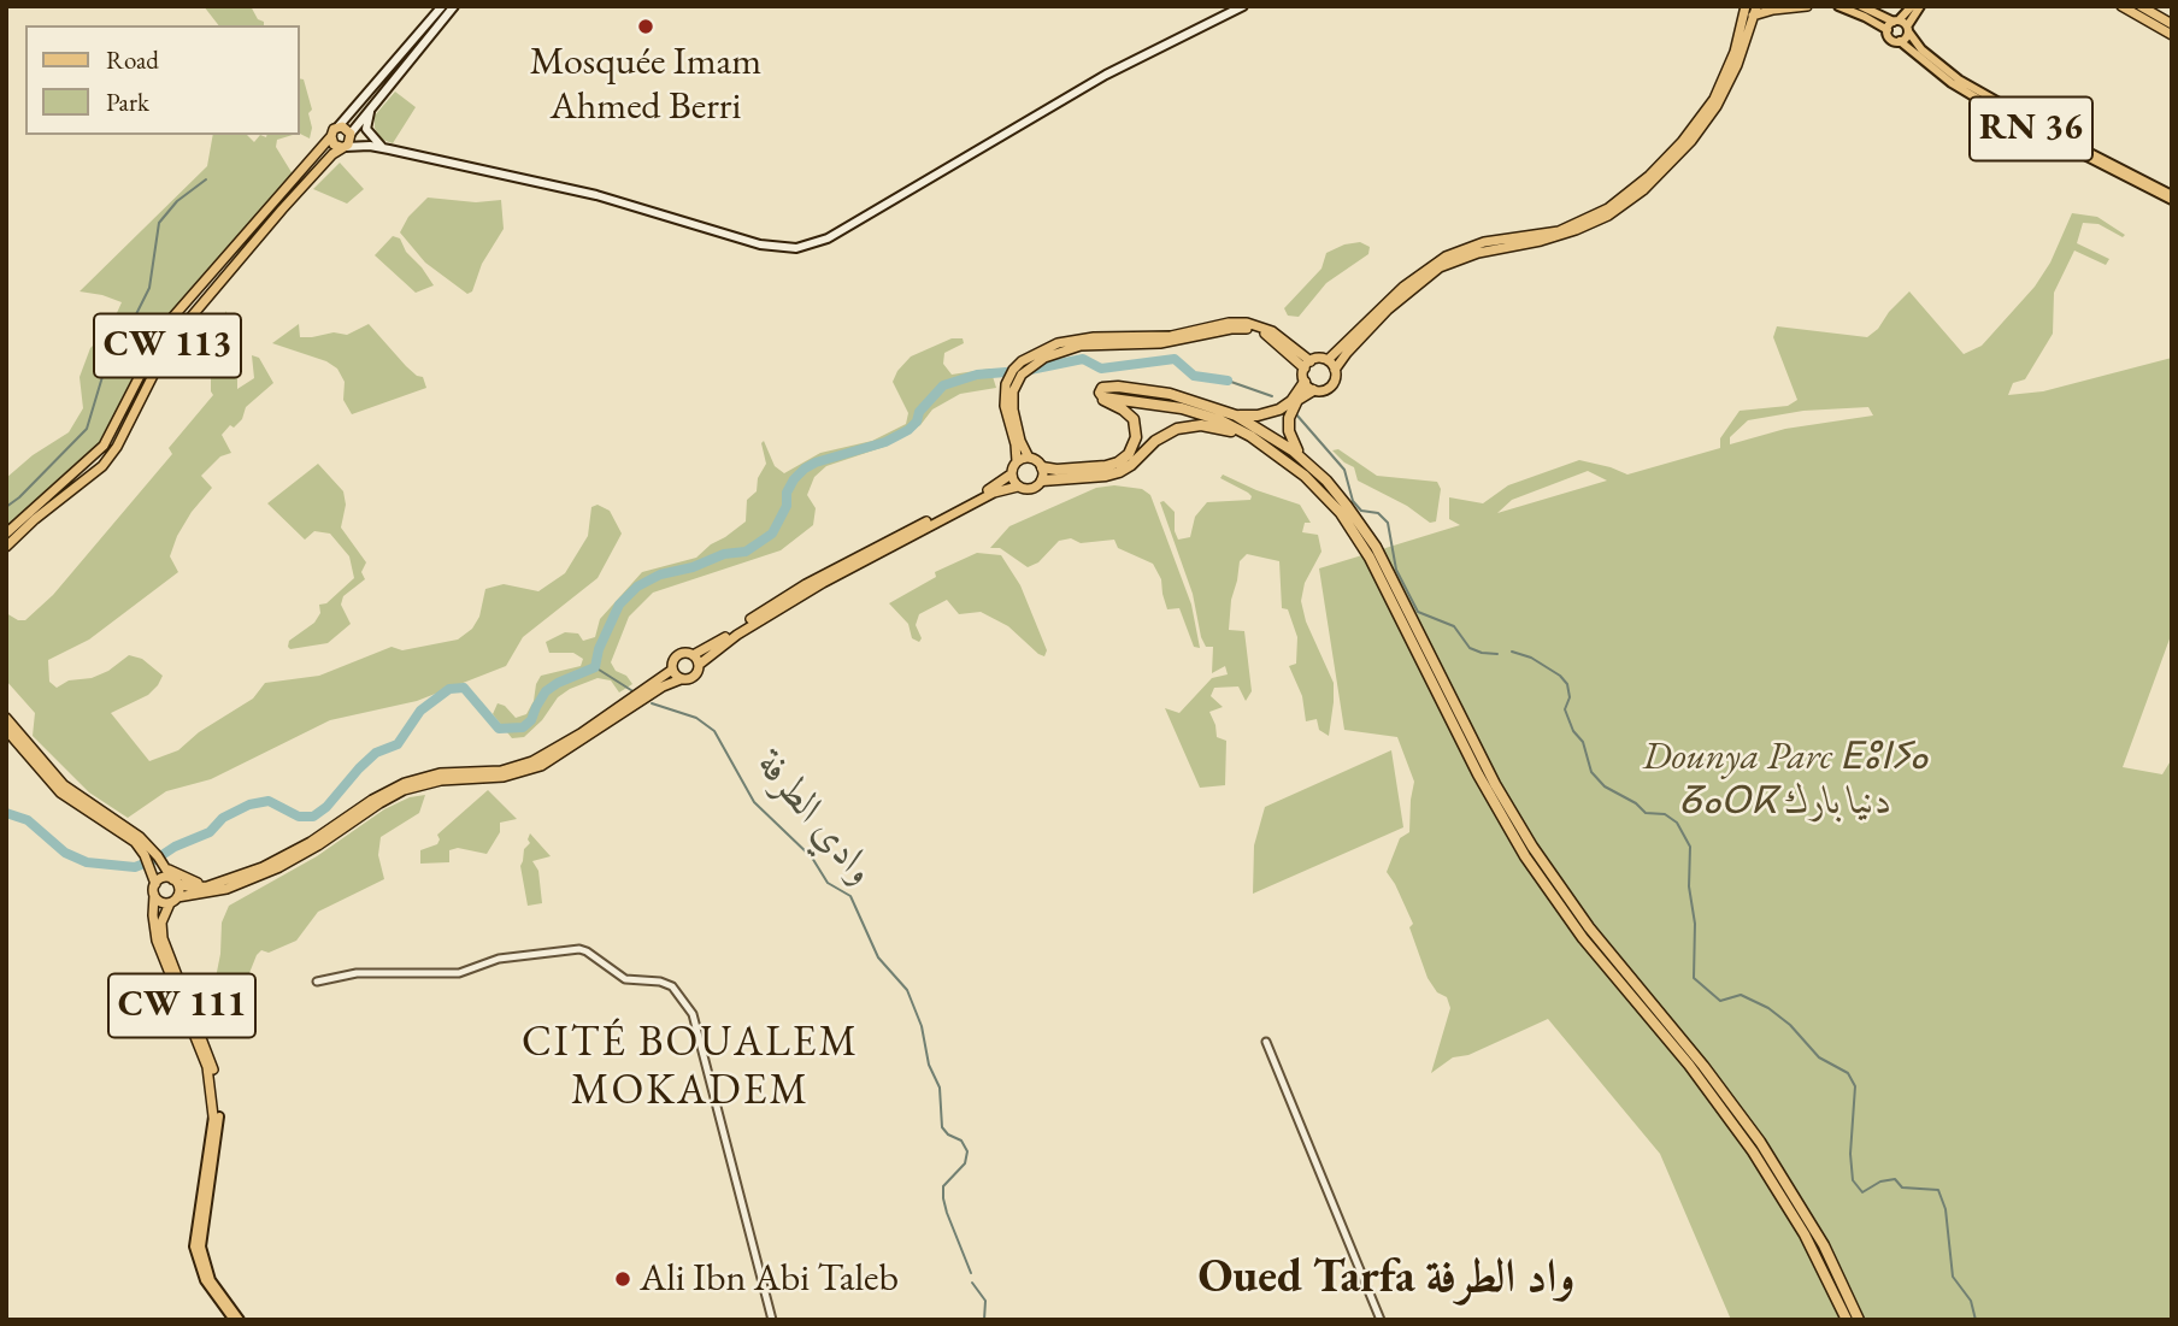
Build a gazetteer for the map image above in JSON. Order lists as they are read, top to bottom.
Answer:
{
  "streets": {
    "highway": ["CW 113", "CW 111"],
    "main road": ["RN 36"]
  },
  "districts": ["CITÉ BOUALEM MOKADEM", "Oued Tarfa واد الطرفة"],
  "water": ["وادي الطرفة"],
  "parks": ["Dounya Parc ⴹⵓⵏⵢⴰ ⵒⴰⵔⴽ دنيا بارك"],
  "places": ["Mosquée Imam Ahmed Berri", "Ali Ibn Abi Taleb"],
  "legend": ["Road", "Park"]
}
